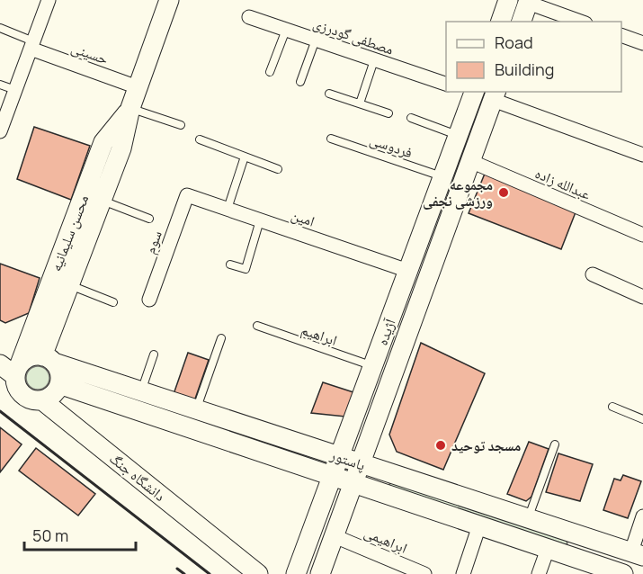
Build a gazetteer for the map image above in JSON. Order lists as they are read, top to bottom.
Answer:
{
  "streets": {
    "main road": [
      "محسن سلیمانیه",
      "آژیده",
      "پاستور",
      "دانشگاه جنگ"
    ],
    "street": [
      "مصطفی گودرزی",
      "حسینی",
      "عبدالله زاده",
      "امین",
      "سوم",
      "ابراهیمی"
    ],
    "lane": ["فردوسی", "ابراهیم"]
  },
  "crossings": [
    ["حسینی", "محسن سلیمانیه"],
    ["فردوسی", "آژیده"],
    ["عبدالله زاده", "آژیده"],
    ["امین", "سوم"],
    ["امین", "آژیده"],
    ["محسن سلیمانیه", "پاستور"],
    ["محسن سلیمانیه", "دانشگاه جنگ"],
    ["آژیده", "ابراهیم"],
    ["آژیده", "پاستور"],
    ["آژیده", "ابراهیمی"],
    ["پاستور", "دانشگاه جنگ"]
  ],
  "places": ["مجموعه ورزشی نجفی", "مسجد توحید"],
  "legend": ["Road", "Building"],
  "scale_bar": "50 m"
}
